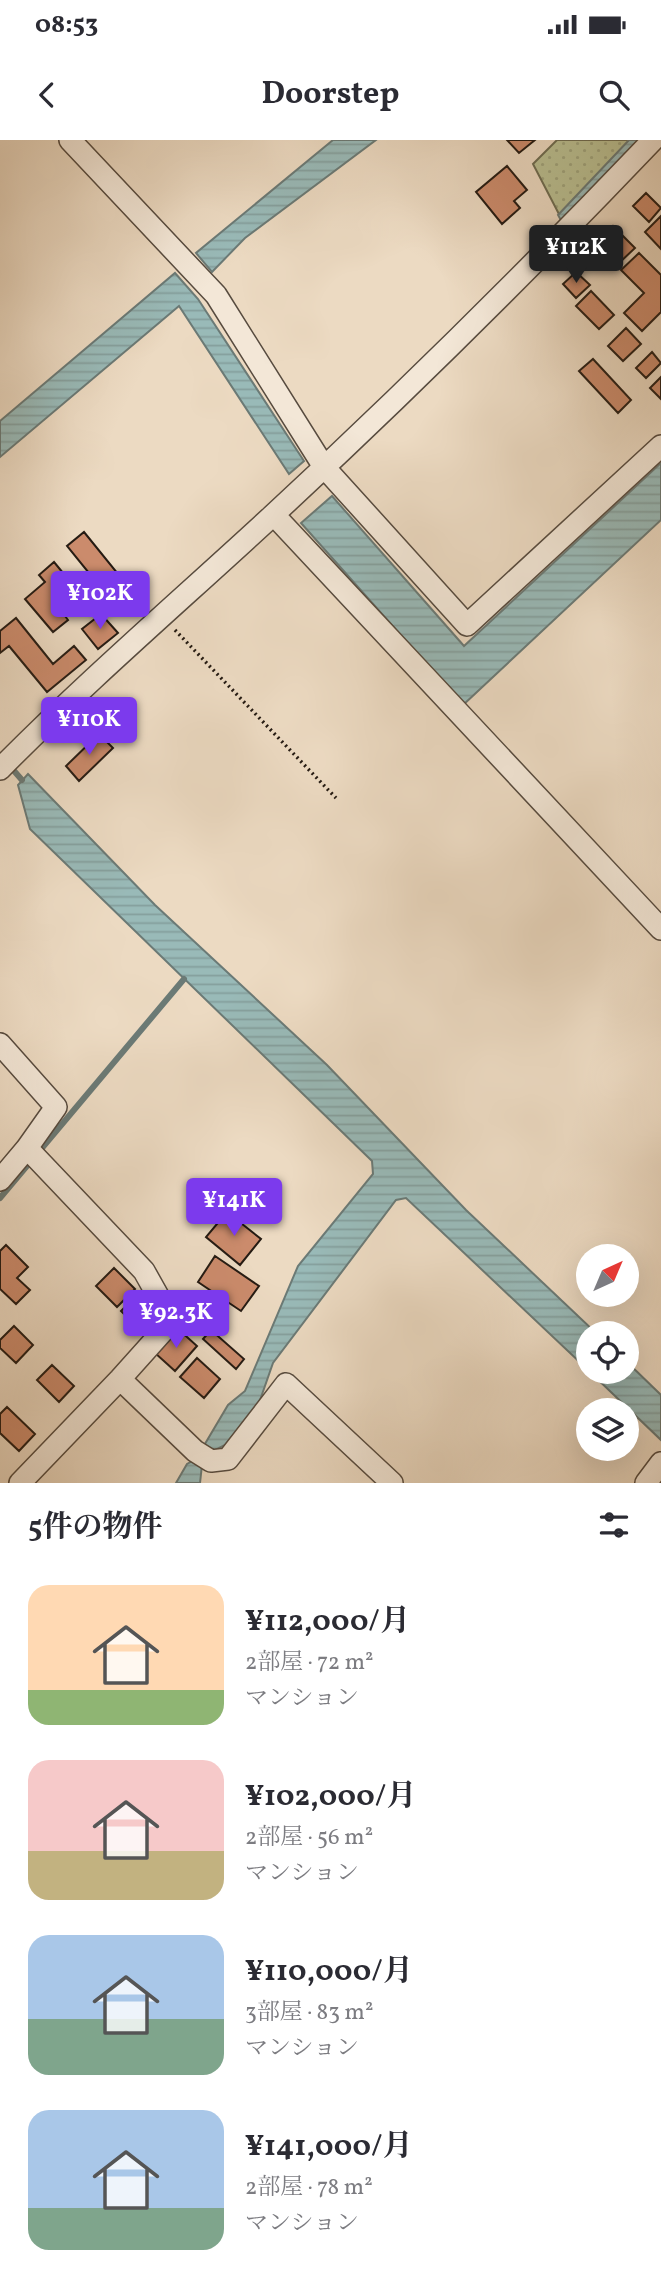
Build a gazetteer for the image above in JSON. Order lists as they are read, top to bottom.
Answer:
{
  "north": "top right",
  "page": {
    "status": "08:53",
    "header": "Doorstep",
    "price": [
      "¥112K",
      "¥102K",
      "¥110K",
      "¥141K",
      "¥92.3K"
    ],
    "heading": "5件の物件",
    "list": [
      {
        "name": "¥112,000/月",
        "note": "2部屋 · 72 m² · マンション"
      },
      {
        "name": "¥102,000/月",
        "note": "2部屋 · 56 m² · マンション"
      },
      {
        "name": "¥110,000/月",
        "note": "3部屋 · 83 m² · マンション"
      },
      {
        "name": "¥141,000/月",
        "note": "2部屋 · 78 m² · マンション"
      }
    ]
  }
}
